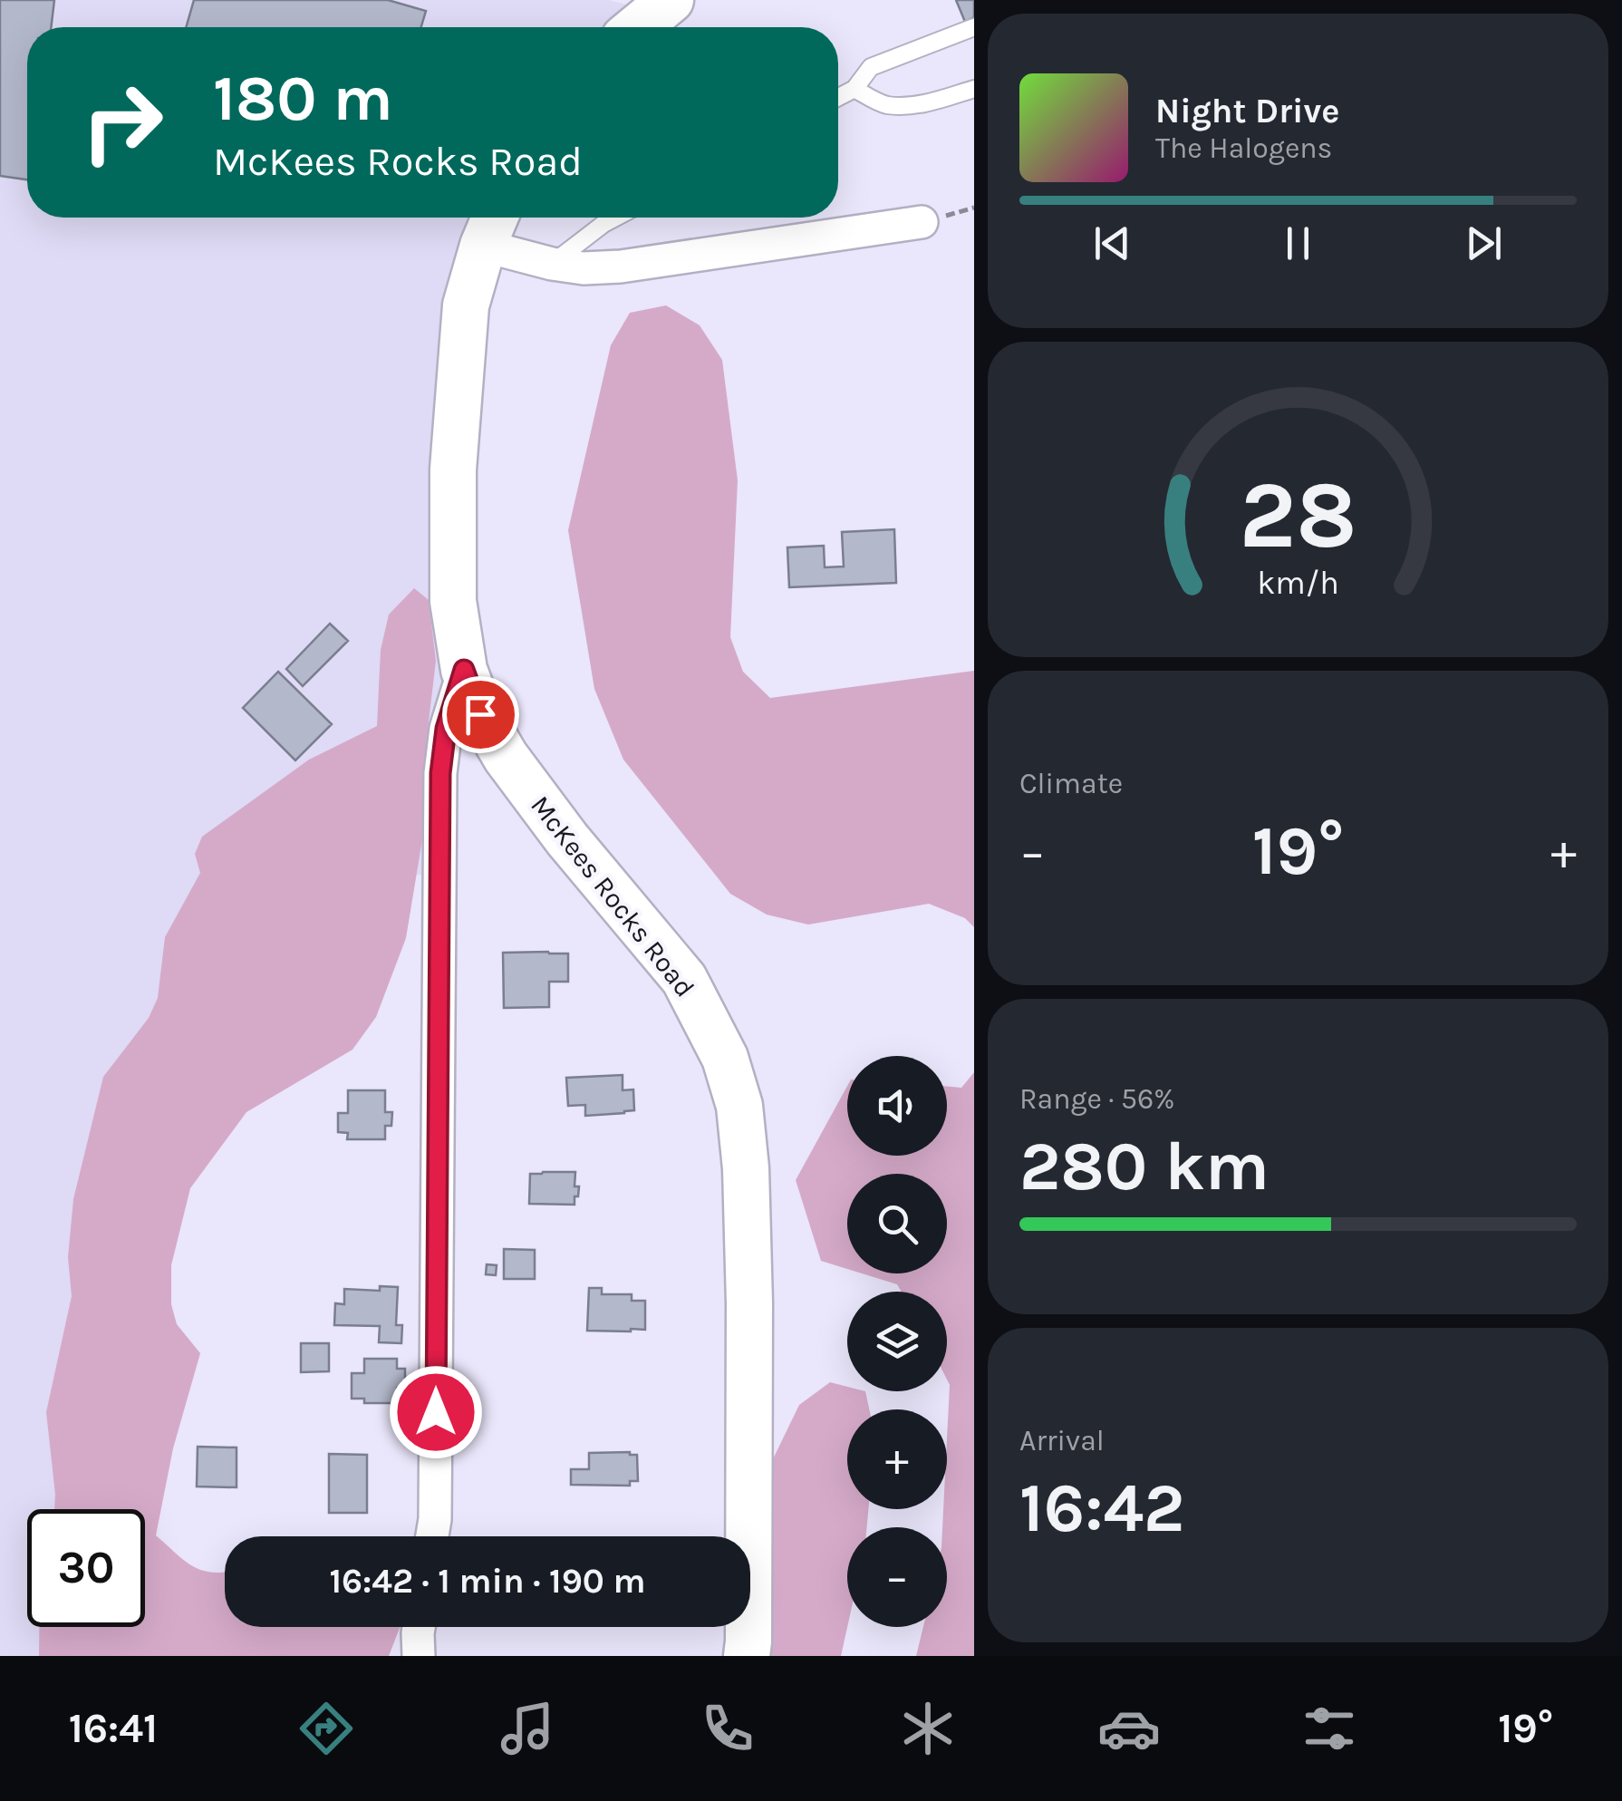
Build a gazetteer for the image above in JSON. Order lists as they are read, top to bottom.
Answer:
{
  "streets": {
    "street": ["McKees Rocks Road"]
  },
  "page": {
    "turn": ["180 m", "McKees Rocks Road"],
    "song": ["Night Drive", "The Halogens"],
    "tile": [
      "Climate",
      ["Range · 56%", "280 km"],
      ["Arrival", "16:42"]
    ],
    "heat": ["−", "19°", "+"],
    "map_buttons": ["+", "−"],
    "limit": "30",
    "trip": "16:42 · 1 min · 190 m",
    "tabs": ["16:41", "19°"],
    "gauge": ["28", "km/h"]
  }
}
